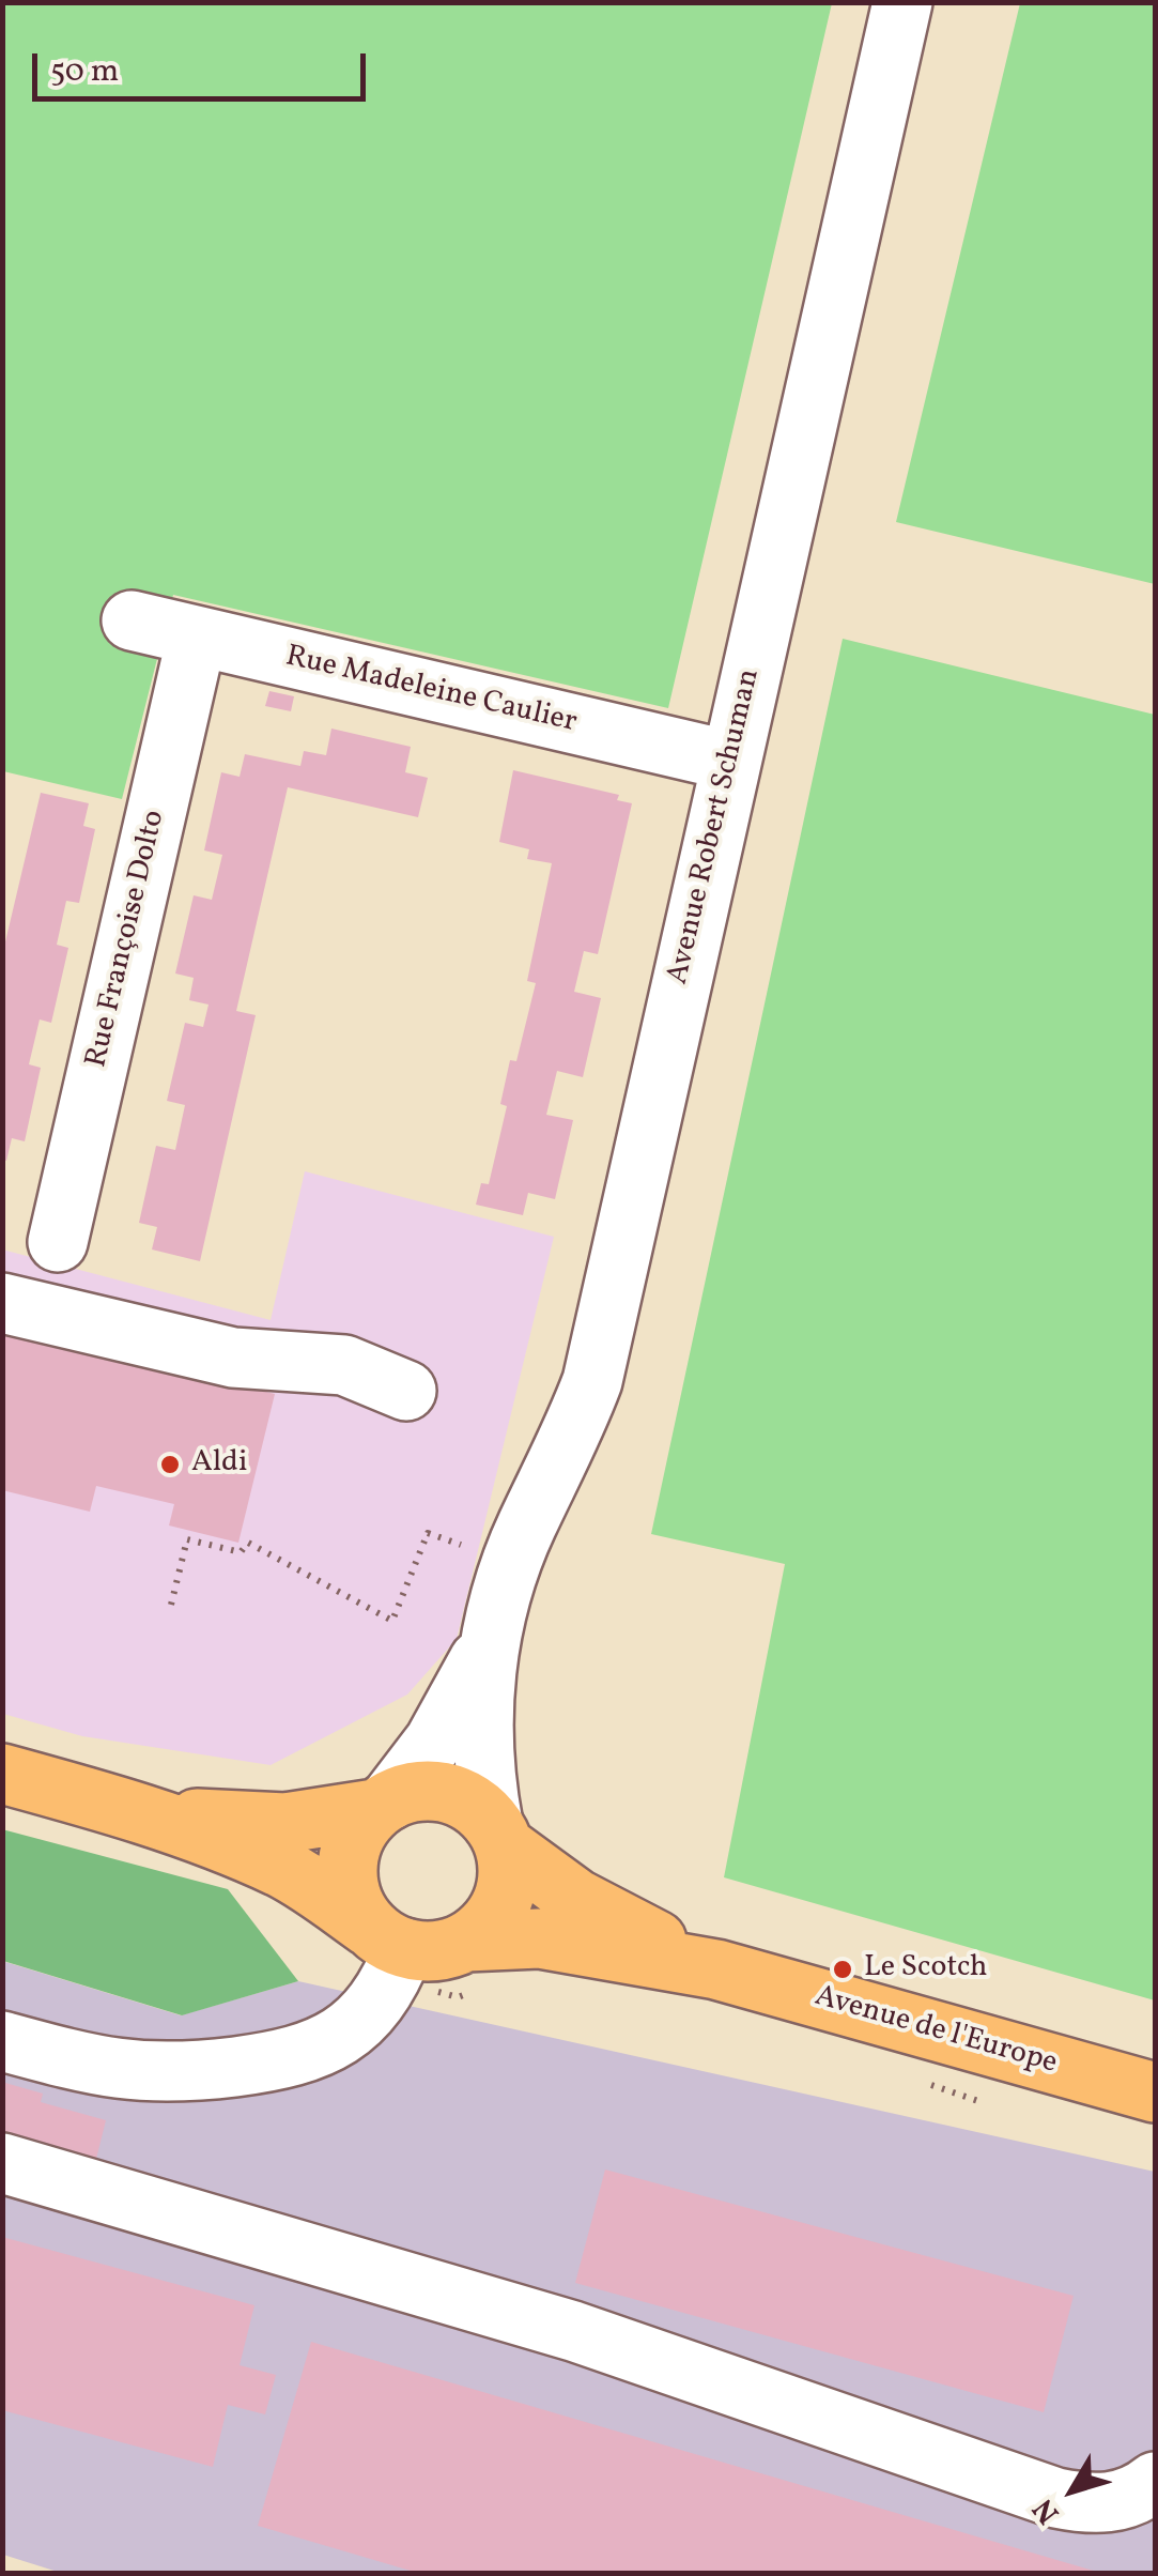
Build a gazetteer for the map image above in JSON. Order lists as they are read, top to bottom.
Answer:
{
  "streets": {
    "main road": ["Avenue de l'Europe"],
    "street": ["Rue Madeleine Caulier", "Avenue Robert Schuman", "Rue Françoise Dolto"]
  },
  "crossings": [
    ["Rue Madeleine Caulier", "Avenue Robert Schuman"],
    ["Rue Madeleine Caulier", "Rue Françoise Dolto"],
    ["Avenue Robert Schuman", "Avenue de l'Europe"]
  ],
  "places": ["Aldi", "Le Scotch"],
  "scale_bar": "50 m",
  "north": "bottom left"
}
